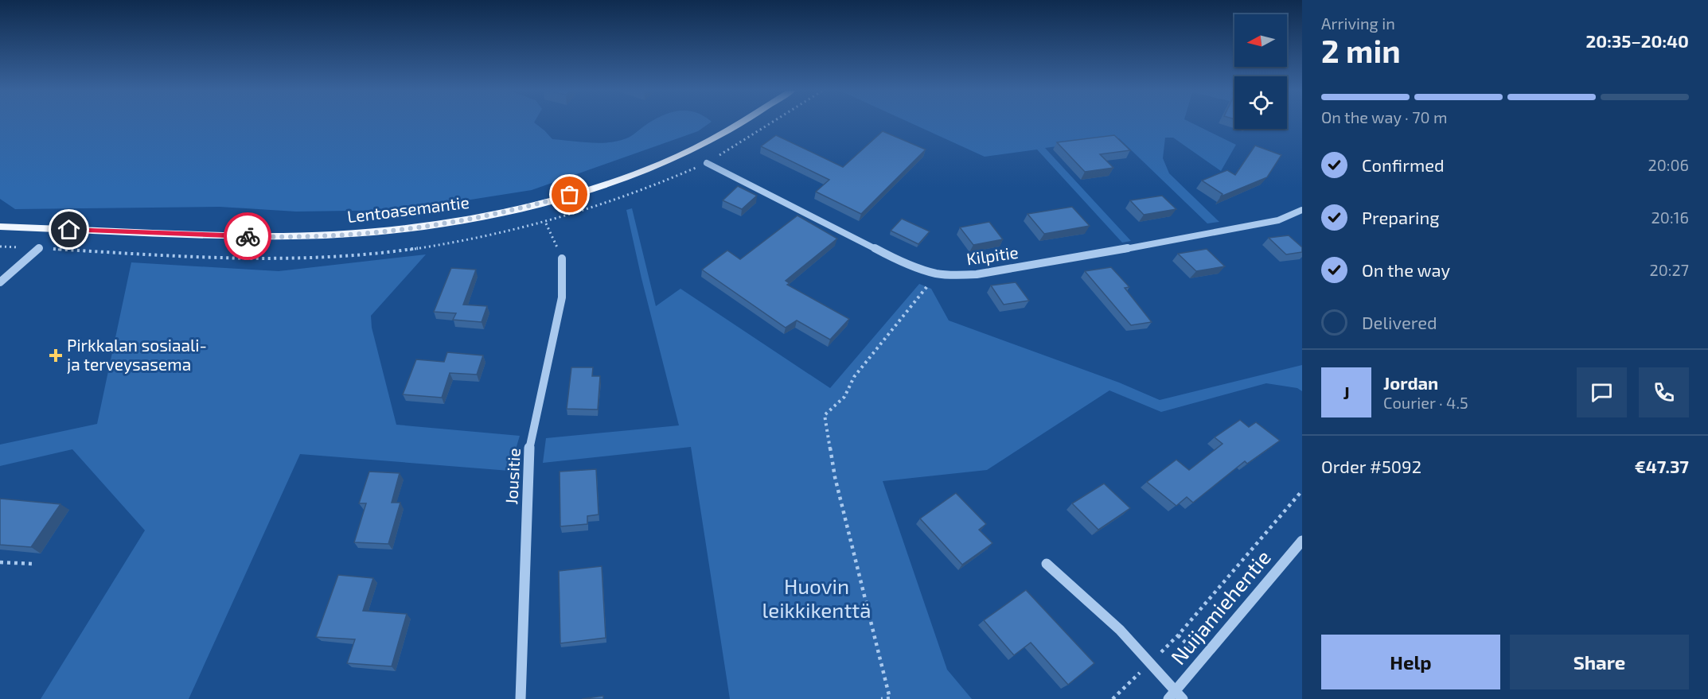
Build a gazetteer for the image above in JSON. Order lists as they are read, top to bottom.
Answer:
{
  "streets": {
    "main road": ["Lentoasemantie"],
    "street": ["Kilpitie", "Jousitie", "Nuijamiehentie"]
  },
  "parks": ["Huovin leikkikenttä"],
  "places": {
    "health": ["Pirkkalan sosiaali- ja terveysasema"]
  },
  "north": "left",
  "page": {
    "heading": ["2 min", "Arriving in", "20:35–20:40"],
    "panel": [
      "Jordan",
      "Courier · 4.5",
      "Order #5092",
      "€47.37"
    ],
    "bar": "On the way · 70 m",
    "list": [
      ["Confirmed", "20:06"],
      ["Preparing", "20:16"],
      ["On the way", "20:27"],
      "Delivered"
    ],
    "round": "J",
    "buttons": ["Help", "Share"]
  }
}
